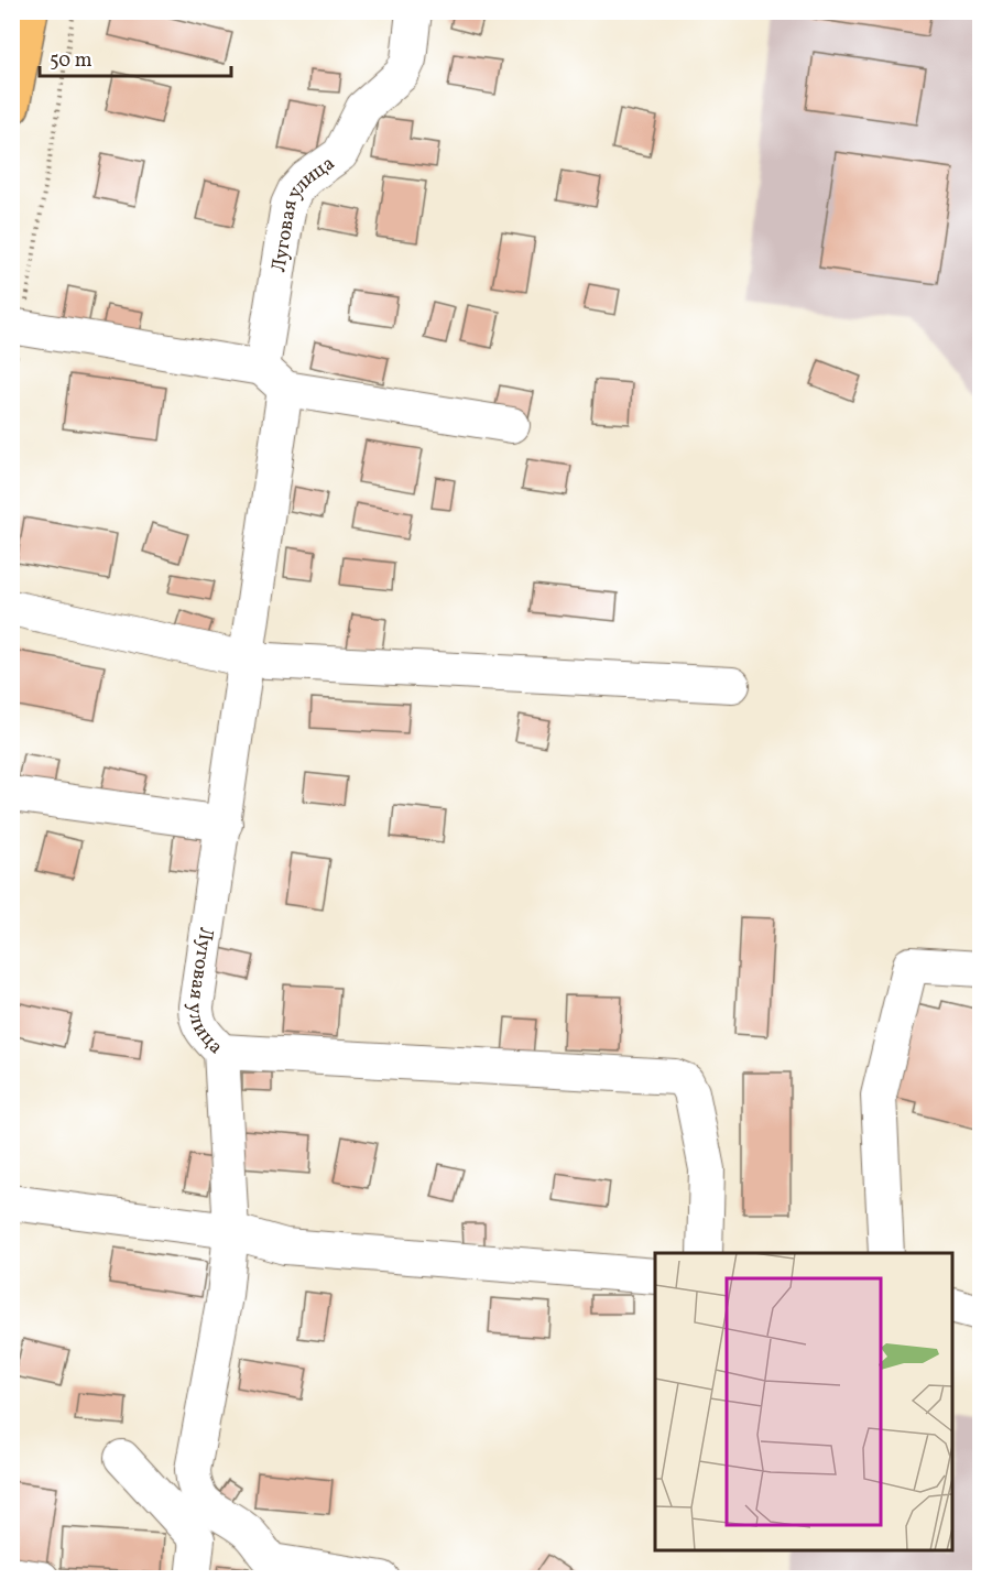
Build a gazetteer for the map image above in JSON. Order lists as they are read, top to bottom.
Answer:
{
  "streets": {
    "street": ["Луговая улица"]
  },
  "scale_bar": "50 m"
}
